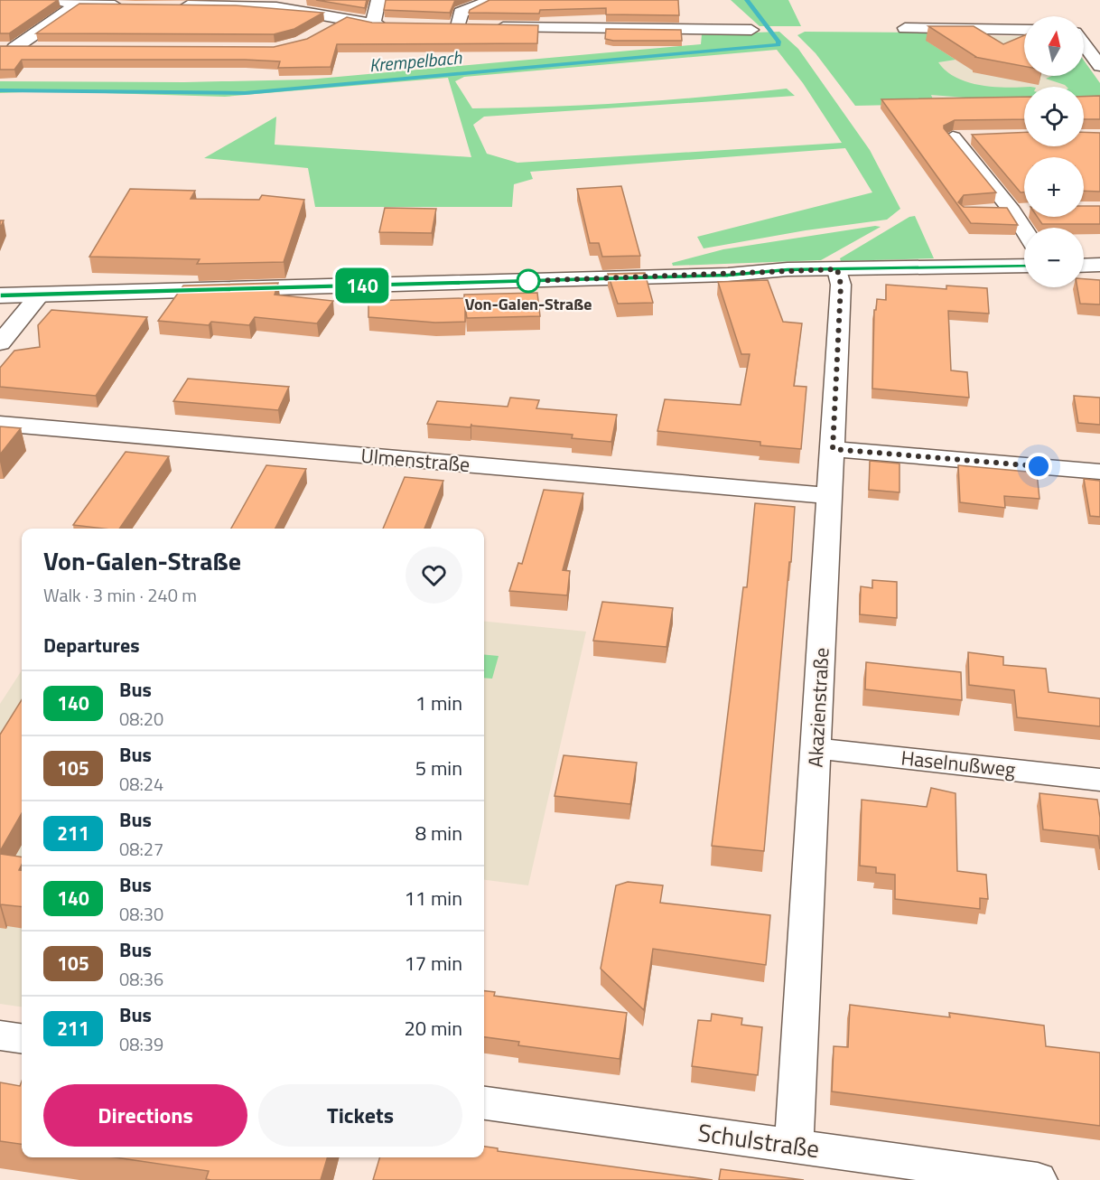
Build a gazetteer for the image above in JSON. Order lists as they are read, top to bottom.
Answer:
{
  "streets": {
    "street": [
      "Ulmenstraße",
      "Akazienstraße",
      "Haselnußweg",
      "Schulstraße"
    ]
  },
  "crossings": [
    ["Ulmenstraße", "Akazienstraße"],
    ["Akazienstraße", "Haselnußweg"],
    ["Akazienstraße", "Schulstraße"]
  ],
  "water": ["Krempelbach"],
  "places": ["Von-Galen-Straße"],
  "lines": ["bus line 140"],
  "north": "top",
  "page": {
    "on_map": "140",
    "map_buttons": ["+", "−"],
    "heading": [
      ["Von-Galen-Straße", "Walk · 3 min · 240 m"],
      "Departures"
    ],
    "list": [
      {
        "mark": "140",
        "name": "Bus",
        "note": "08:20",
        "value": "1 min"
      },
      {
        "mark": "105",
        "name": "Bus",
        "note": "08:24",
        "value": "5 min"
      },
      {
        "mark": "211",
        "name": "Bus",
        "note": "08:27",
        "value": "8 min"
      },
      {
        "mark": "140",
        "name": "Bus",
        "note": "08:30",
        "value": "11 min"
      },
      {
        "mark": "105",
        "name": "Bus",
        "note": "08:36",
        "value": "17 min"
      },
      {
        "mark": "211",
        "name": "Bus",
        "note": "08:39",
        "value": "20 min"
      }
    ],
    "buttons": ["Directions", "Tickets"]
  }
}
